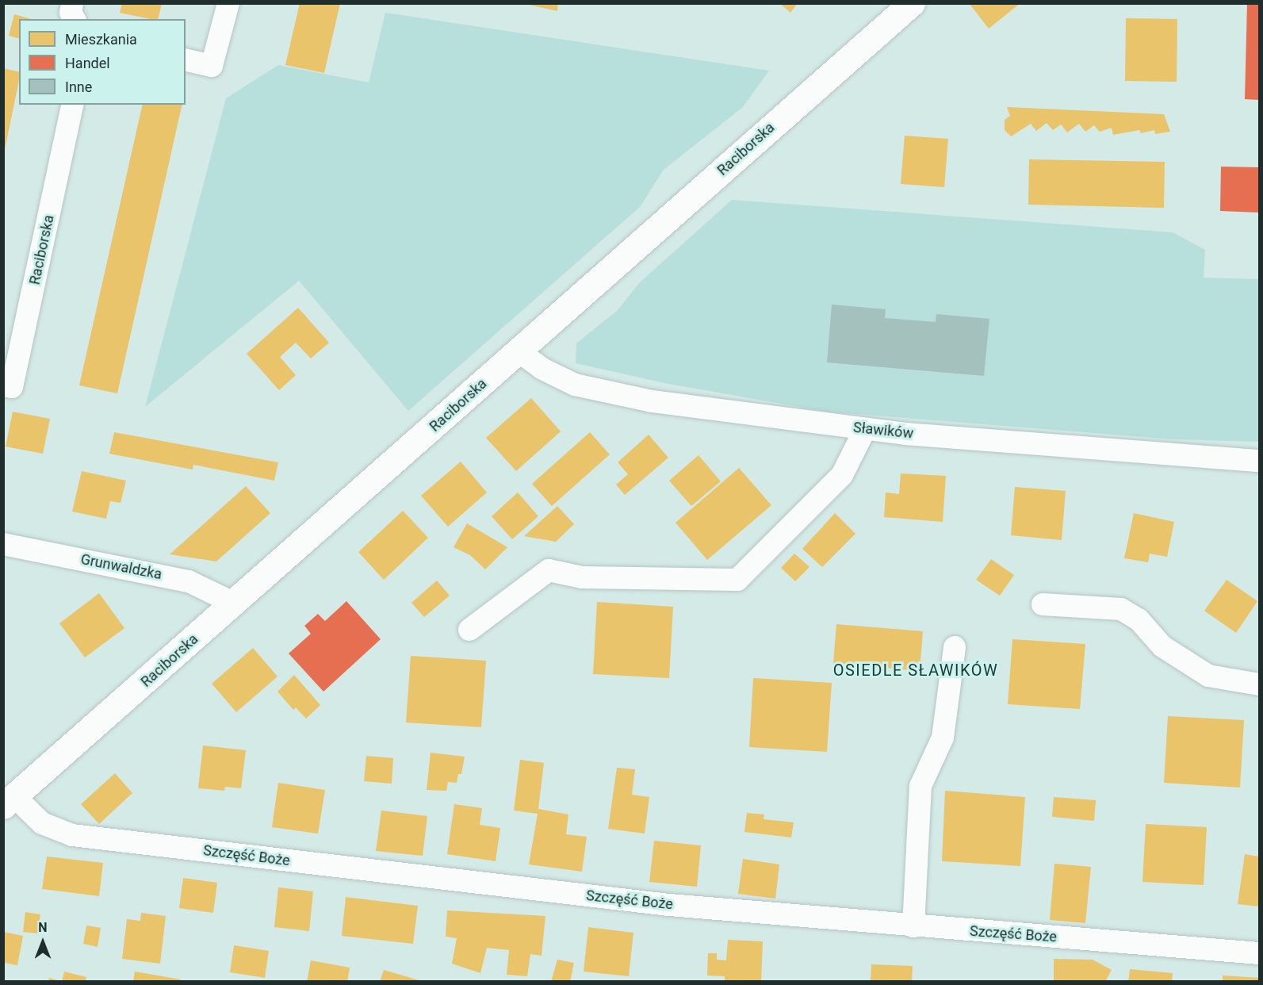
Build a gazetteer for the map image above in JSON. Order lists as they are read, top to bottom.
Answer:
{
  "streets": {
    "street": [
      "Raciborska",
      "Sławików",
      "Grunwaldzka",
      "Szczęść Boże"
    ]
  },
  "crossings": [
    ["Raciborska", "Sławików"],
    ["Raciborska", "Grunwaldzka"],
    ["Raciborska", "Szczęść Boże"]
  ],
  "districts": ["OSIEDLE SŁAWIKÓW"],
  "legend": ["Mieszkania", "Handel", "Inne"],
  "north": "top"
}
